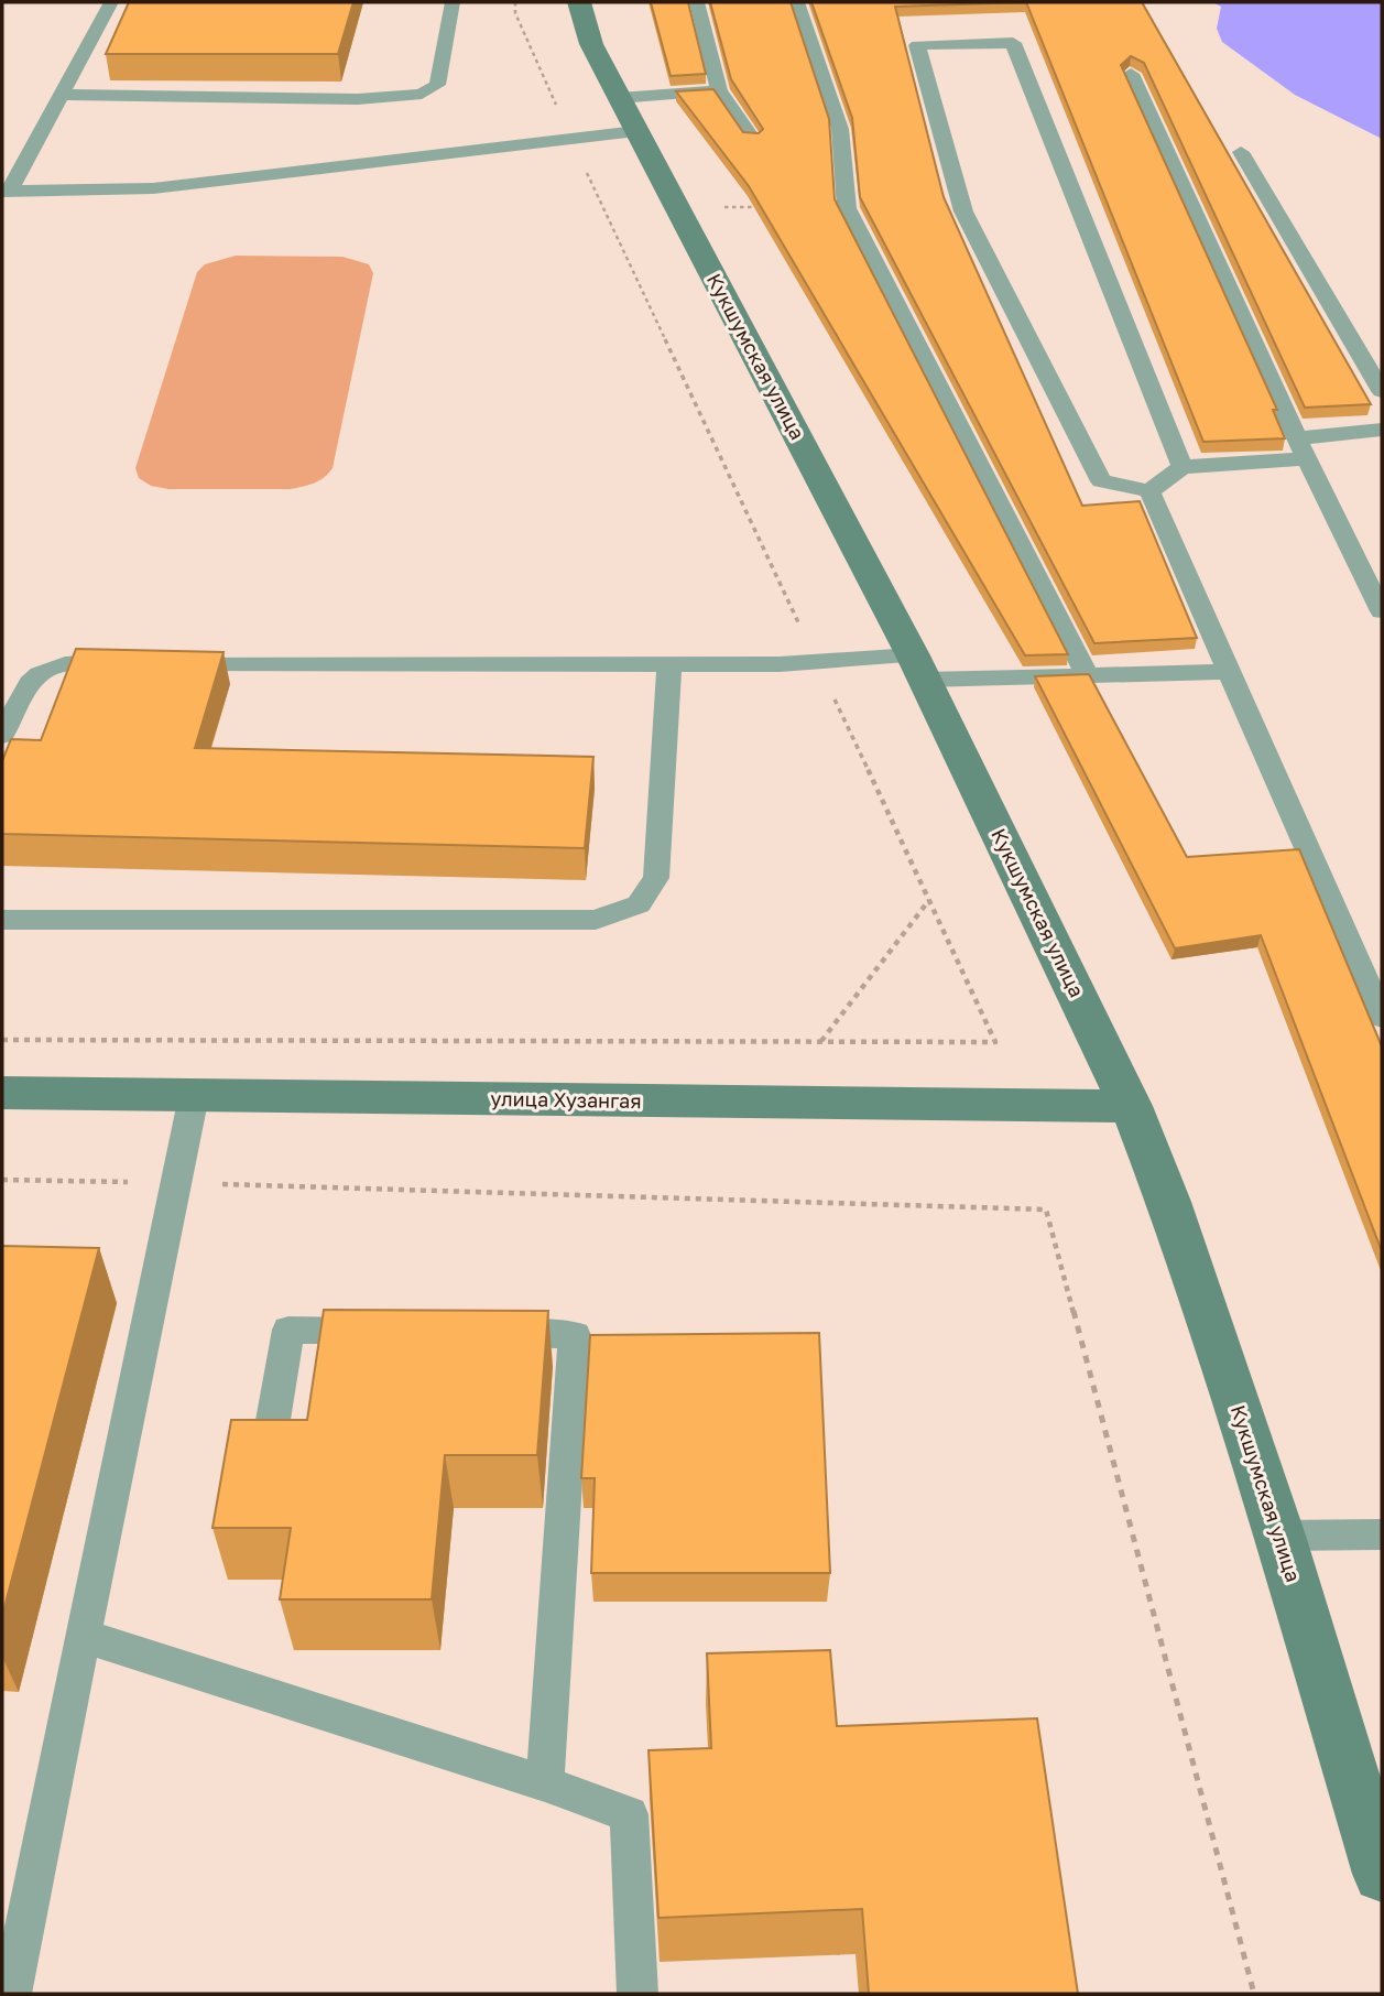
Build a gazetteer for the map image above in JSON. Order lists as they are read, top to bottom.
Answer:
{
  "streets": {
    "street": ["Кукшумская улица", "улица Хузангая"]
  },
  "crossings": [
    ["Кукшумская улица", "улица Хузангая"]
  ]
}
